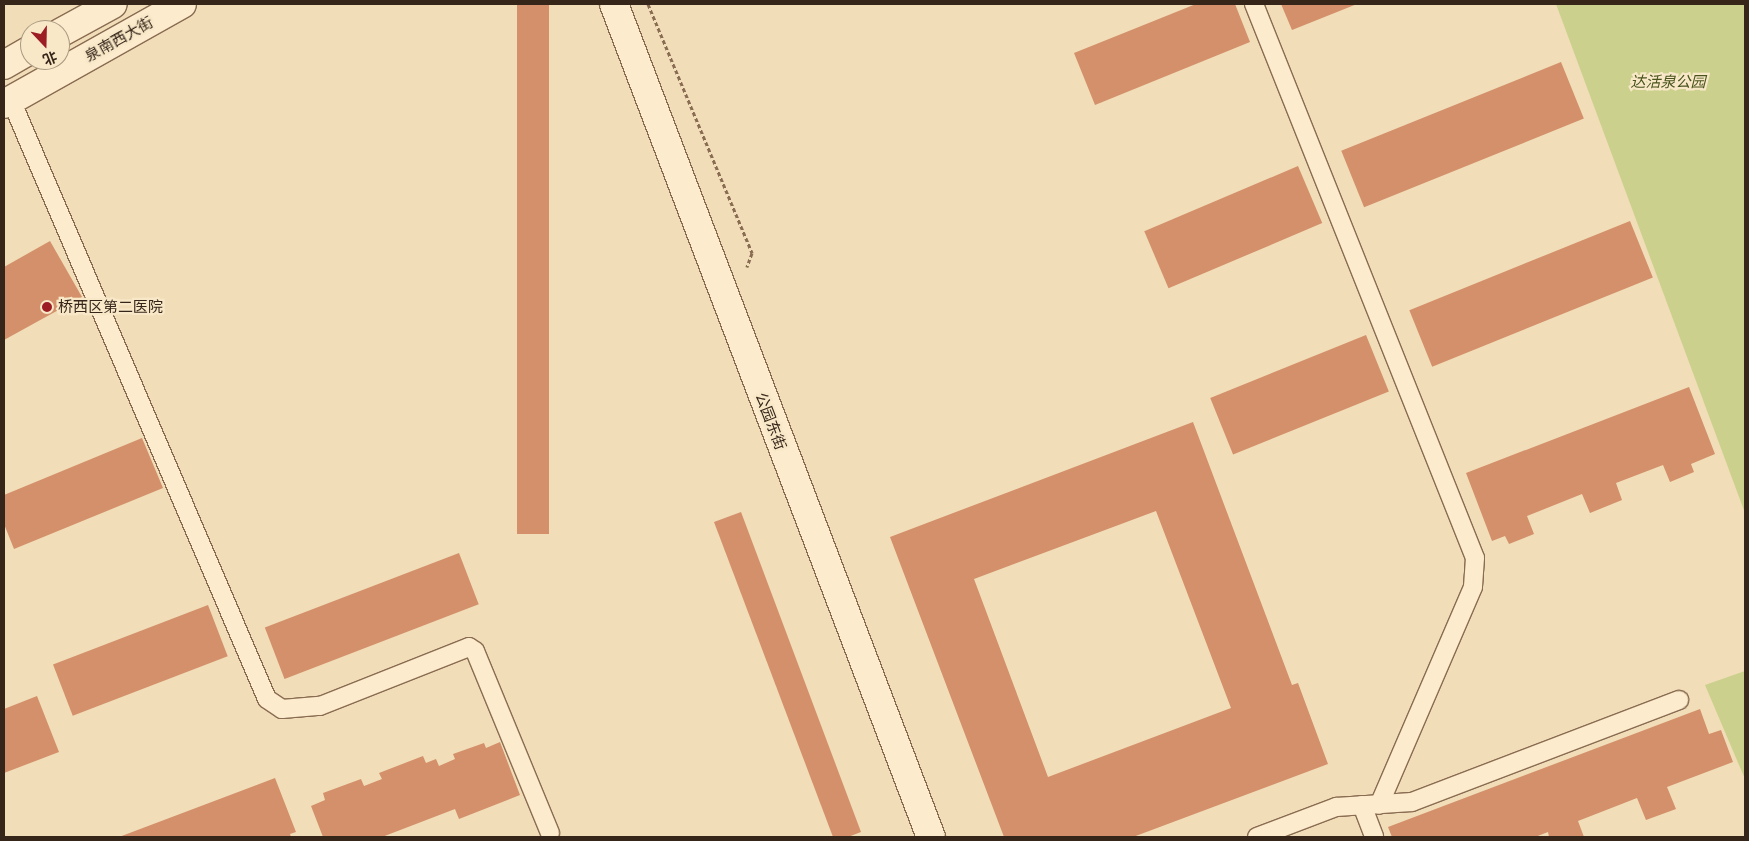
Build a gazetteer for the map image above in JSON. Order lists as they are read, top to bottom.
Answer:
{
  "streets": {
    "street": ["泉南西大街", "公园东街"]
  },
  "parks": ["达活泉公园"],
  "places": ["桥西区第二医院"],
  "north": "bottom"
}
